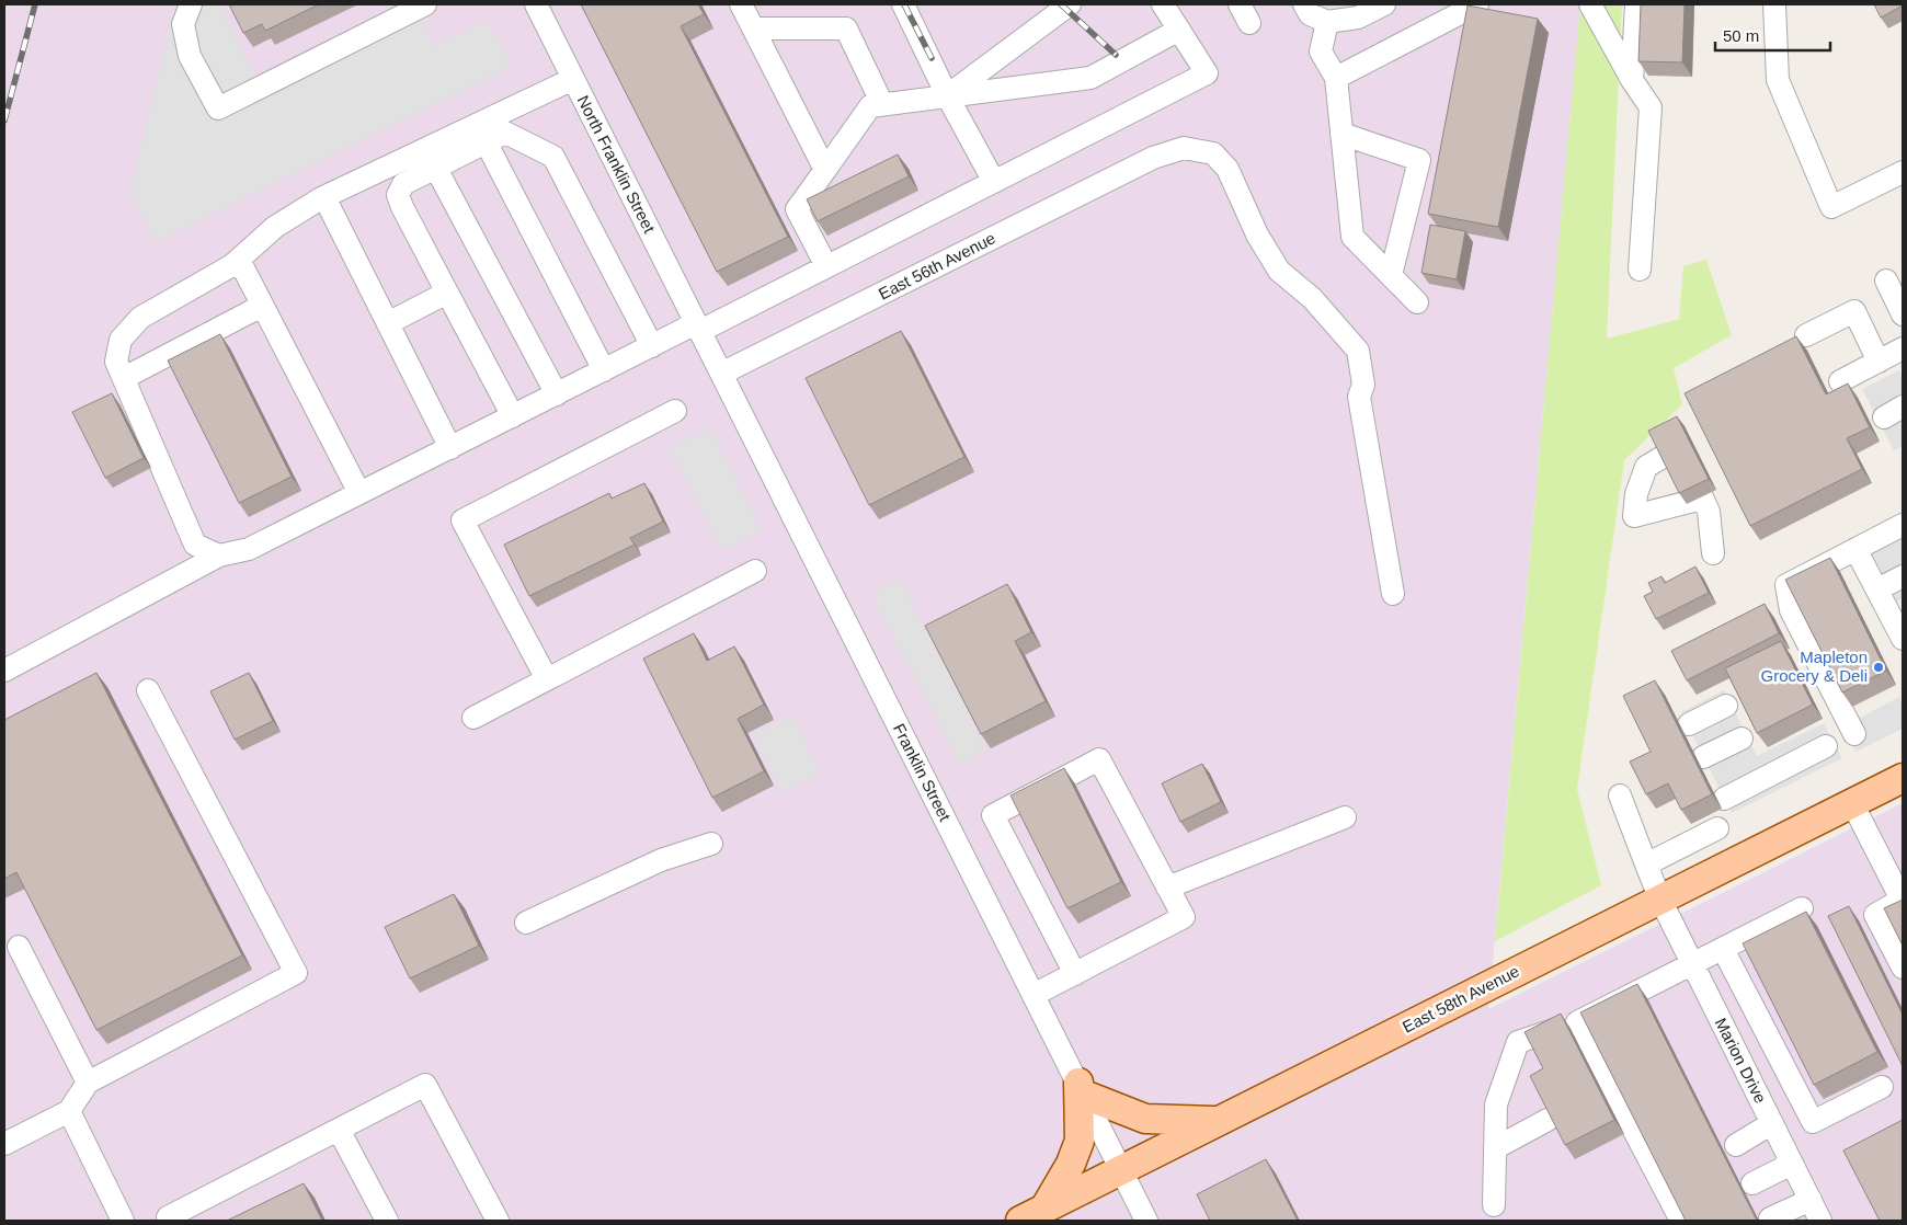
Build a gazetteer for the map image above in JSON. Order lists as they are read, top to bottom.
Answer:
{
  "streets": {
    "main road": ["East 58th Avenue"],
    "street": [
      "North Franklin Street",
      "East 56th Avenue",
      "Franklin Street",
      "Marion Drive"
    ]
  },
  "crossings": [
    ["North Franklin Street", "Franklin Street"],
    ["East 56th Avenue", "Franklin Street"],
    ["Franklin Street", "East 58th Avenue"],
    ["East 58th Avenue", "Marion Drive"]
  ],
  "places": ["Mapleton Grocery & Deli"],
  "scale_bar": "50 m"
}
